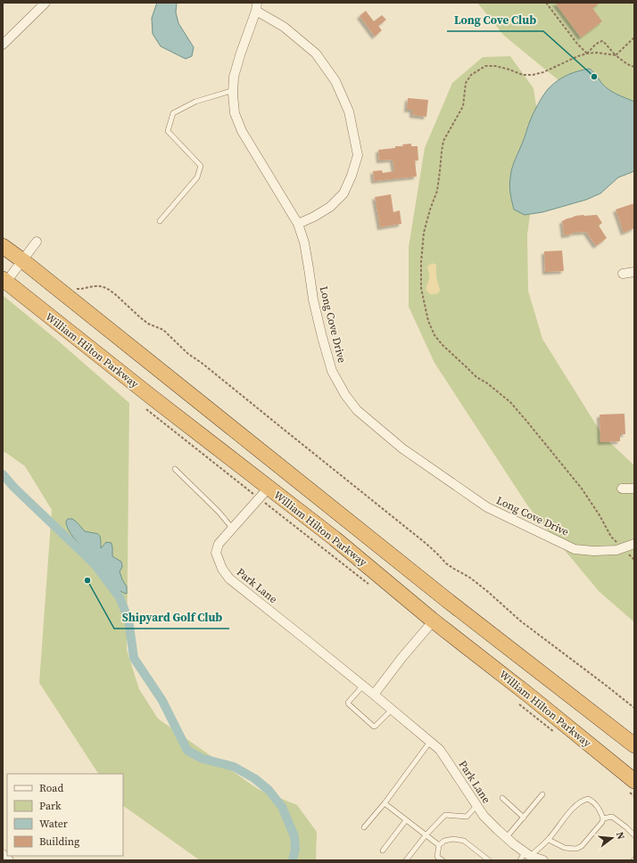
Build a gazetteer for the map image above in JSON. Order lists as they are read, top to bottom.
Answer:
{
  "streets": {
    "highway": ["William Hilton Parkway"],
    "street": ["Long Cove Drive", "Park Lane"]
  },
  "crossings": [
    ["William Hilton Parkway", "Park Lane"]
  ],
  "places": ["Long Cove Club", "Shipyard Golf Club"],
  "legend": [
    "Road",
    "Park",
    "Water",
    "Building"
  ],
  "north": "right"
}
